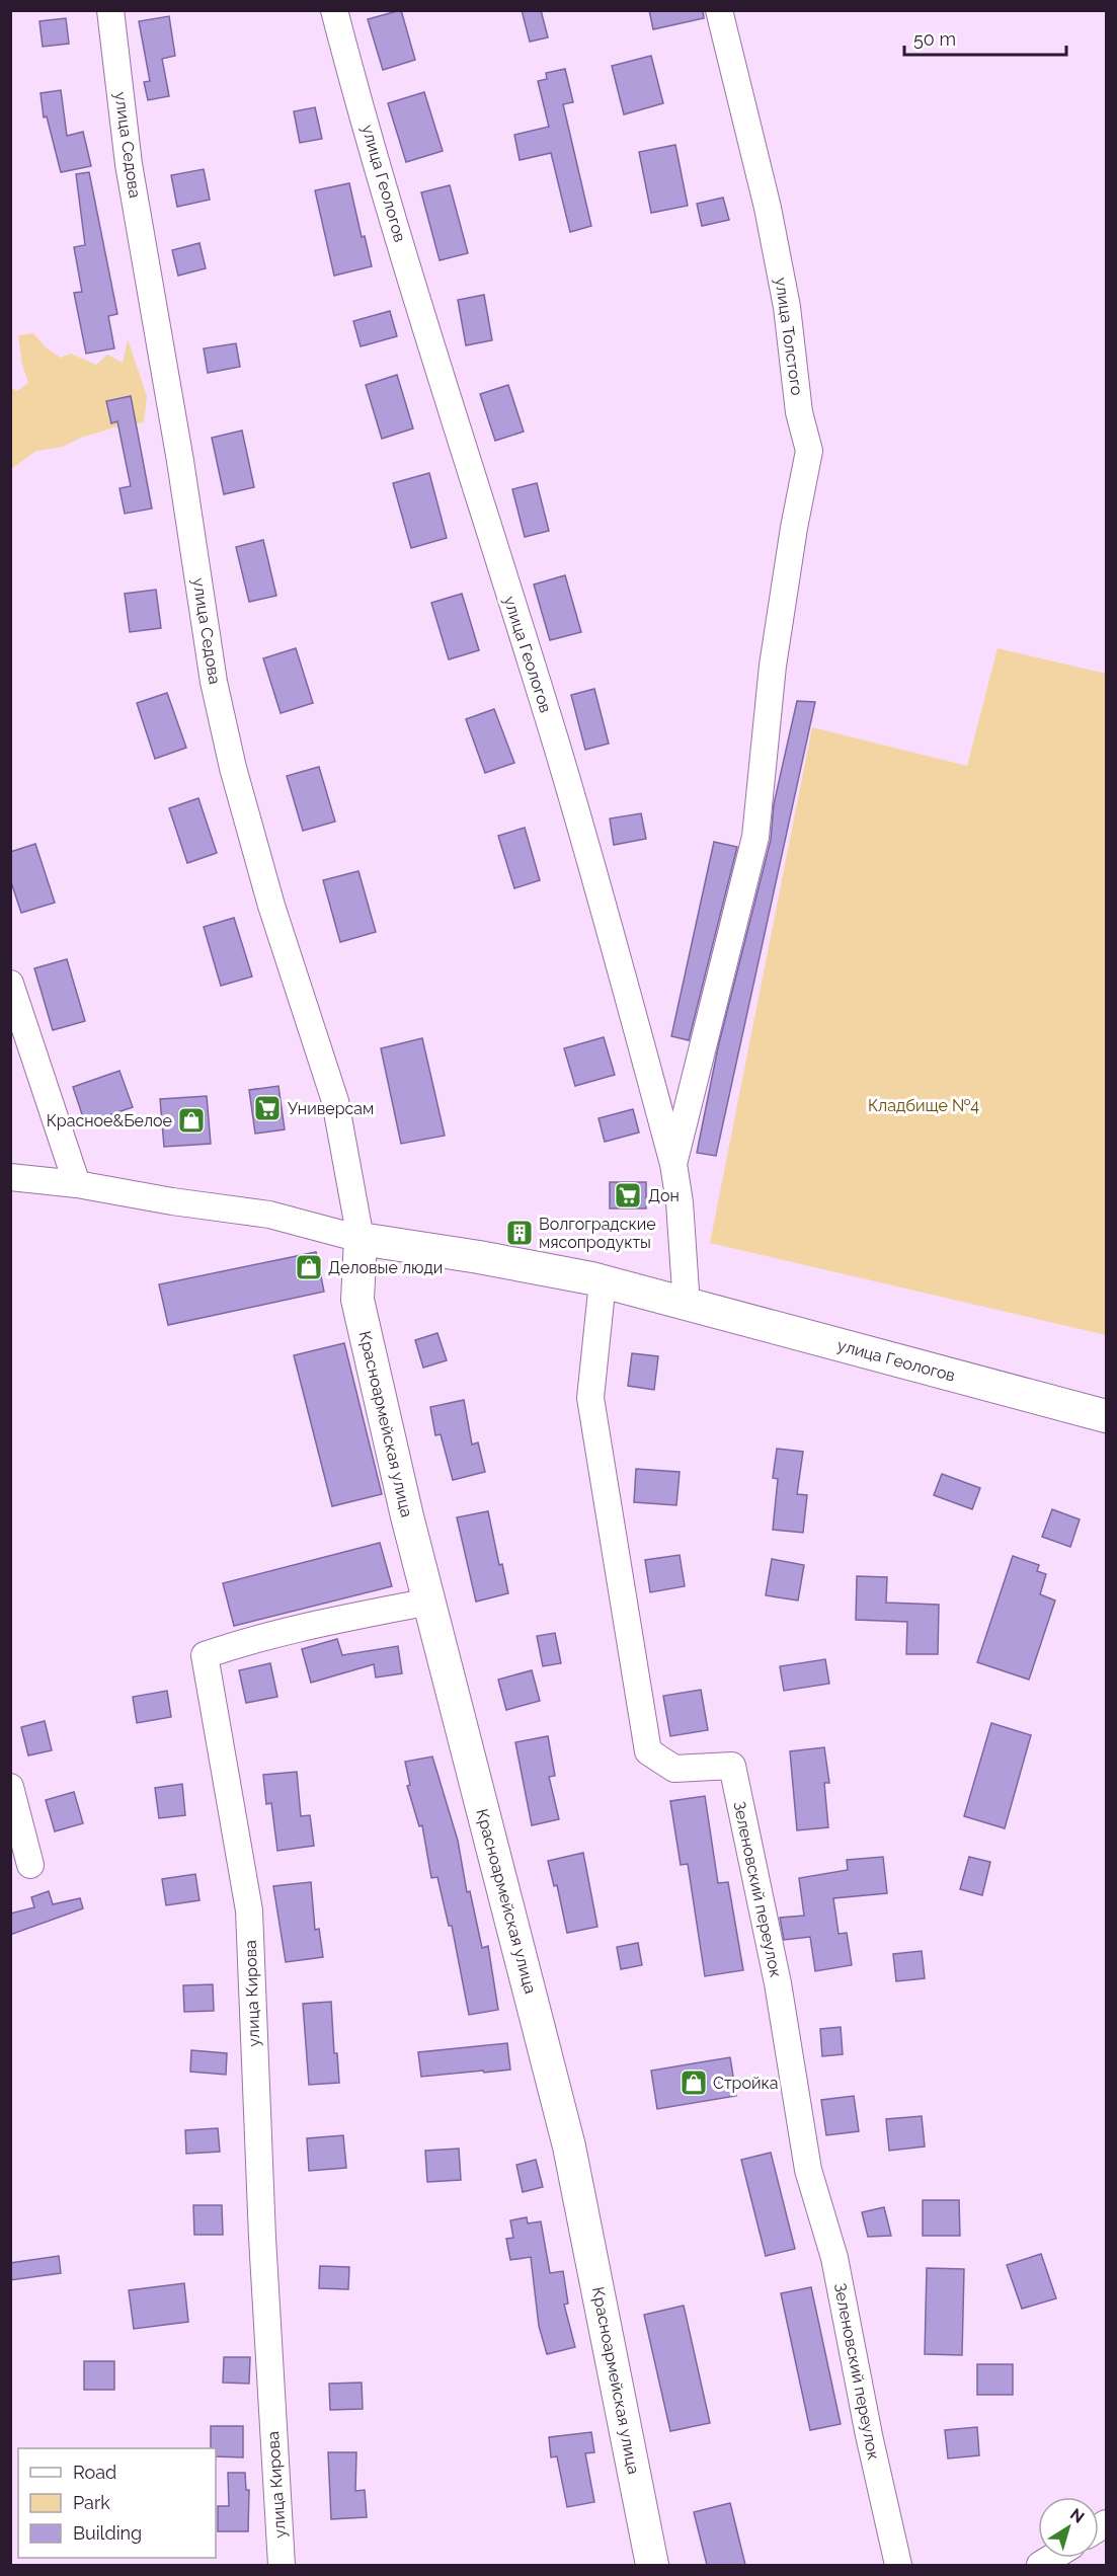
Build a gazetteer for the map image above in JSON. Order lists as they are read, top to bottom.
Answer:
{
  "streets": {
    "street": [
      "улица Седова",
      "улица Геологов",
      "улица Толстого",
      "Красноармейская улица",
      "Зеленовский переулок",
      "улица Кирова"
    ]
  },
  "crossings": [
    ["улица Седова", "улица Геологов"],
    ["улица Седова", "Красноармейская улица"],
    ["улица Геологов", "улица Толстого"],
    ["улица Геологов", "Красноармейская улица"],
    ["улица Геологов", "Зеленовский переулок"],
    ["Красноармейская улица", "улица Кирова"]
  ],
  "parks": ["Кладбище №4"],
  "places": {
    "supermarket": ["Универсам", "Дон"],
    "shop": ["Красное&Белое", "Деловые люди", "Стройка"],
    "building": ["Волгоградские мясопродукты"]
  },
  "legend": ["Road", "Park", "Building"],
  "scale_bar": "50 m",
  "north": "top right"
}
